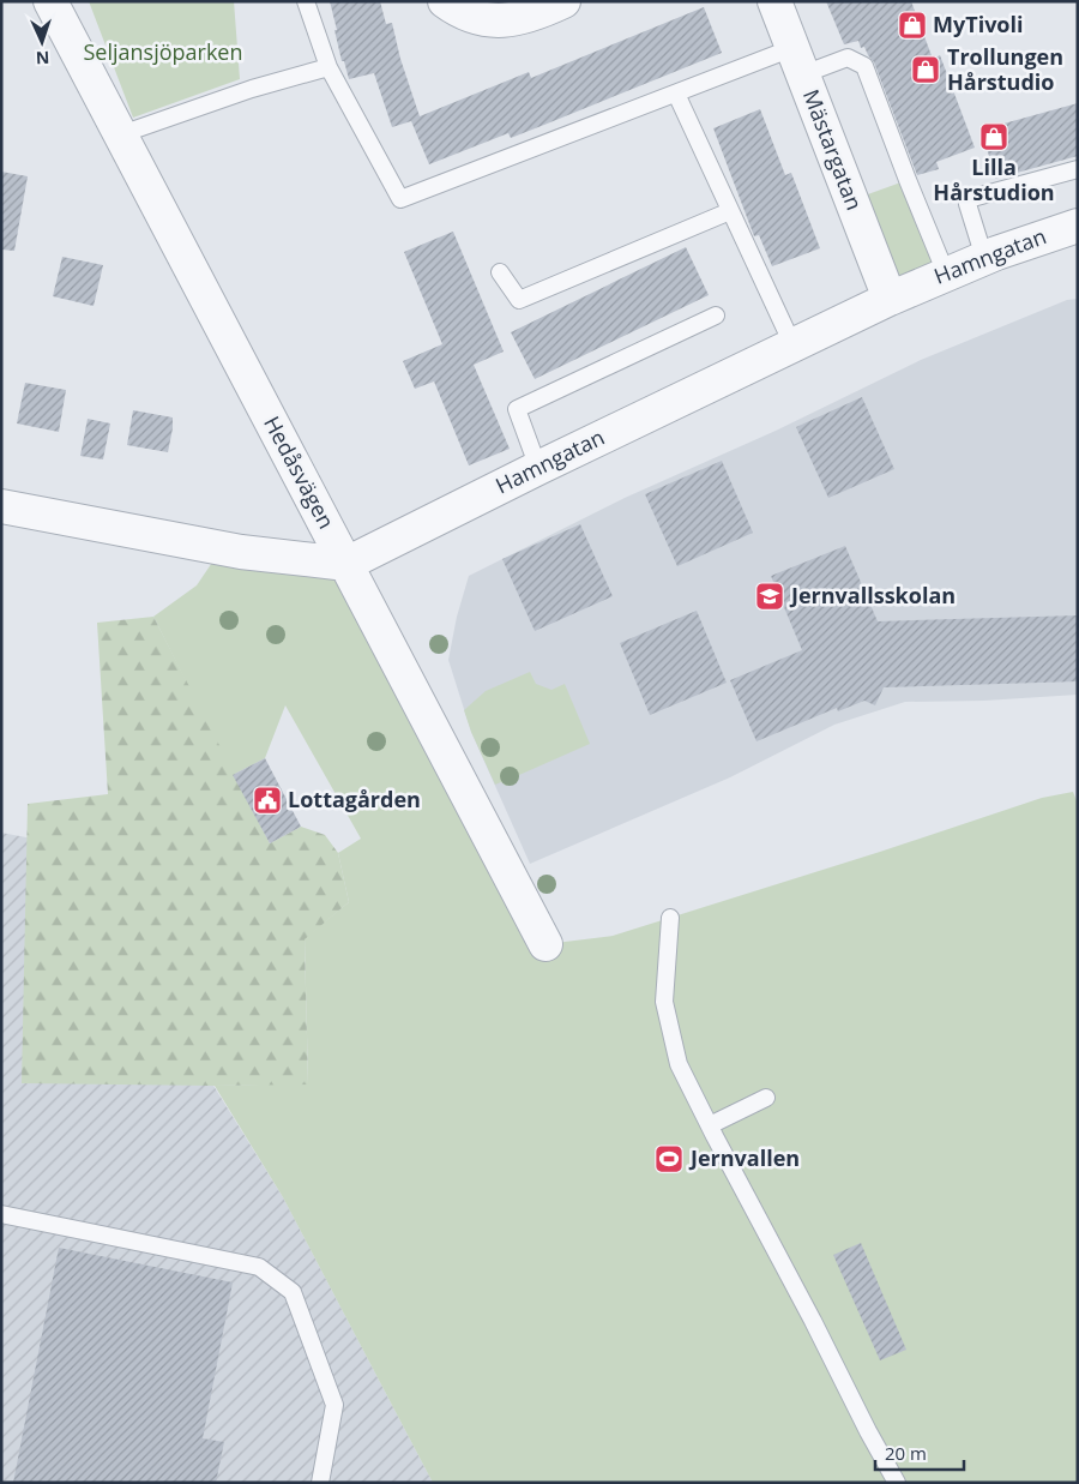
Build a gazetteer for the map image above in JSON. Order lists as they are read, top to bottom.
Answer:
{
  "streets": {
    "street": ["Mästargatan", "Hamngatan", "Hedåsvägen"]
  },
  "crossings": [
    ["Mästargatan", "Hamngatan"],
    ["Hamngatan", "Hedåsvägen"]
  ],
  "parks": ["Seljansjöparken"],
  "places": {
    "shop": ["MyTivoli", "Trollungen Hårstudio", "Lilla Hårstudion"],
    "school or university": ["Jernvallsskolan"],
    "public building": ["Lottagården"],
    "sports": ["Jernvallen"]
  },
  "scale_bar": "20 m",
  "north": "bottom"
}
